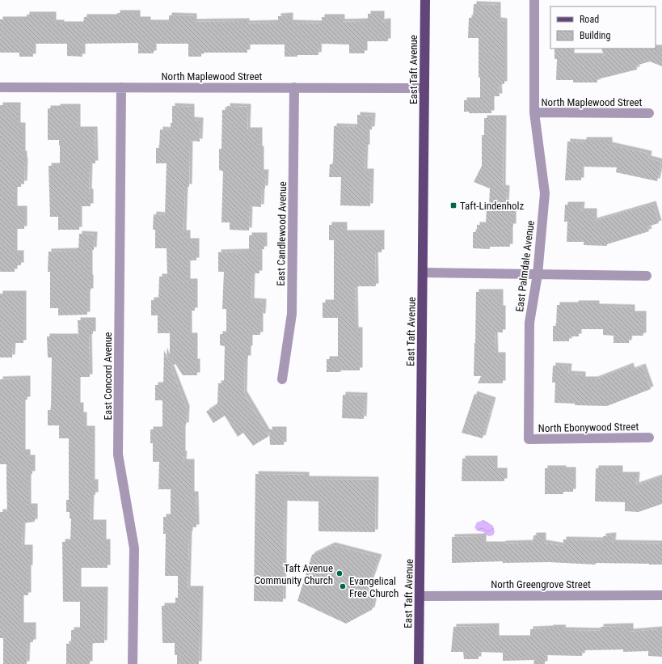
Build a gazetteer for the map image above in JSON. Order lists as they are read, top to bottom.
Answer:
{
  "streets": {
    "main road": ["East Taft Avenue"],
    "street": [
      "North Maplewood Street",
      "East Candlewood Avenue",
      "East Palmdale Avenue",
      "East Concord Avenue",
      "North Ebonywood Street",
      "North Greengrove Street"
    ]
  },
  "crossings": [
    ["East Taft Avenue", "North Maplewood Street"],
    ["East Taft Avenue", "North Greengrove Street"],
    ["North Maplewood Street", "East Candlewood Avenue"],
    ["North Maplewood Street", "East Palmdale Avenue"],
    ["North Maplewood Street", "East Concord Avenue"],
    ["East Palmdale Avenue", "North Ebonywood Street"]
  ],
  "places": {
    "transit": ["Taft-Lindenholz"],
    "other": ["Taft Avenue Community Church", "Evangelical Free Church"]
  },
  "legend": ["Road", "Building"]
}
